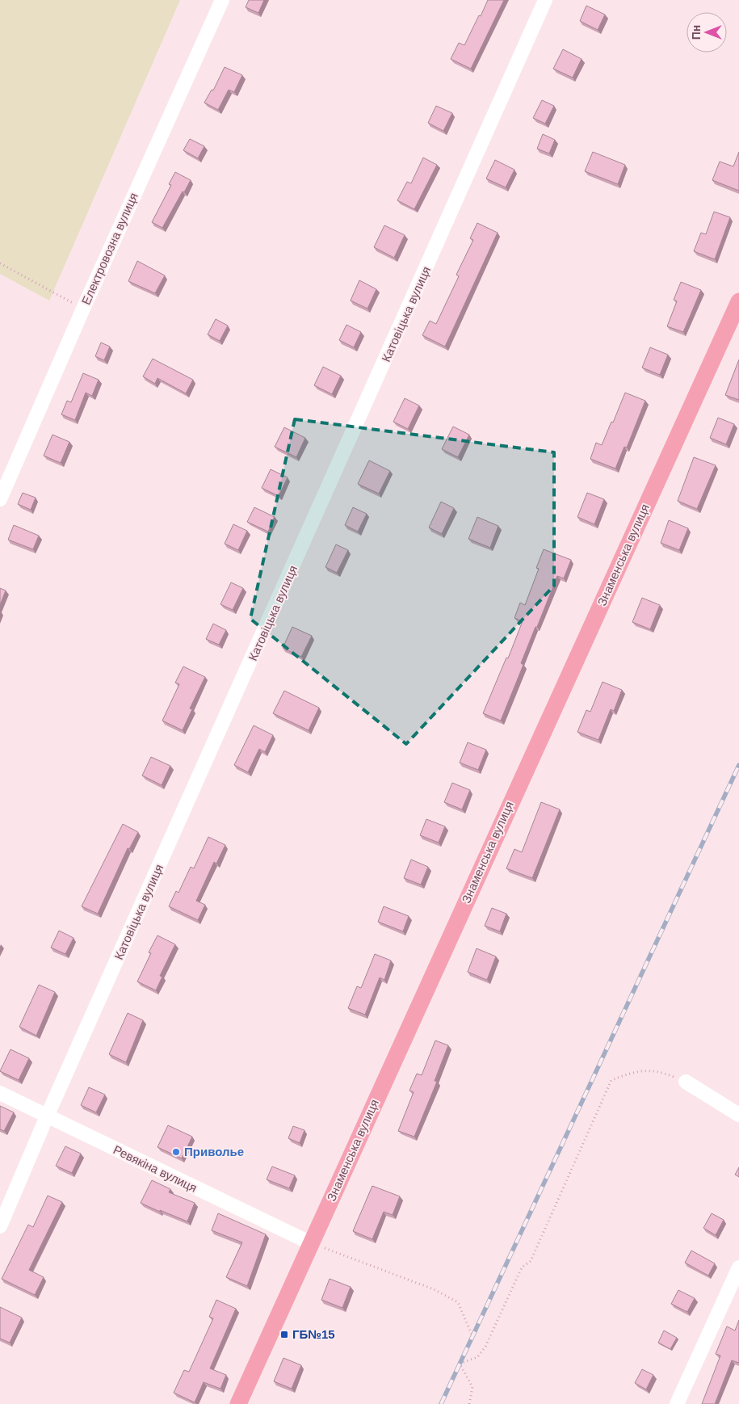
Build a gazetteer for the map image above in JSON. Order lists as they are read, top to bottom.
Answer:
{
  "streets": {
    "main road": ["Знаменська вулиця"],
    "street": ["Електровозна вулиця", "Катовіцька вулиця", "Ревякіна вулиця"]
  },
  "crossings": [
    ["Катовіцька вулиця", "Ревякіна вулиця"],
    ["Знаменська вулиця", "Ревякіна вулиця"]
  ],
  "places": {
    "other": ["Приволье"],
    "transit": ["ГБ№15"]
  },
  "north": "left"
}
